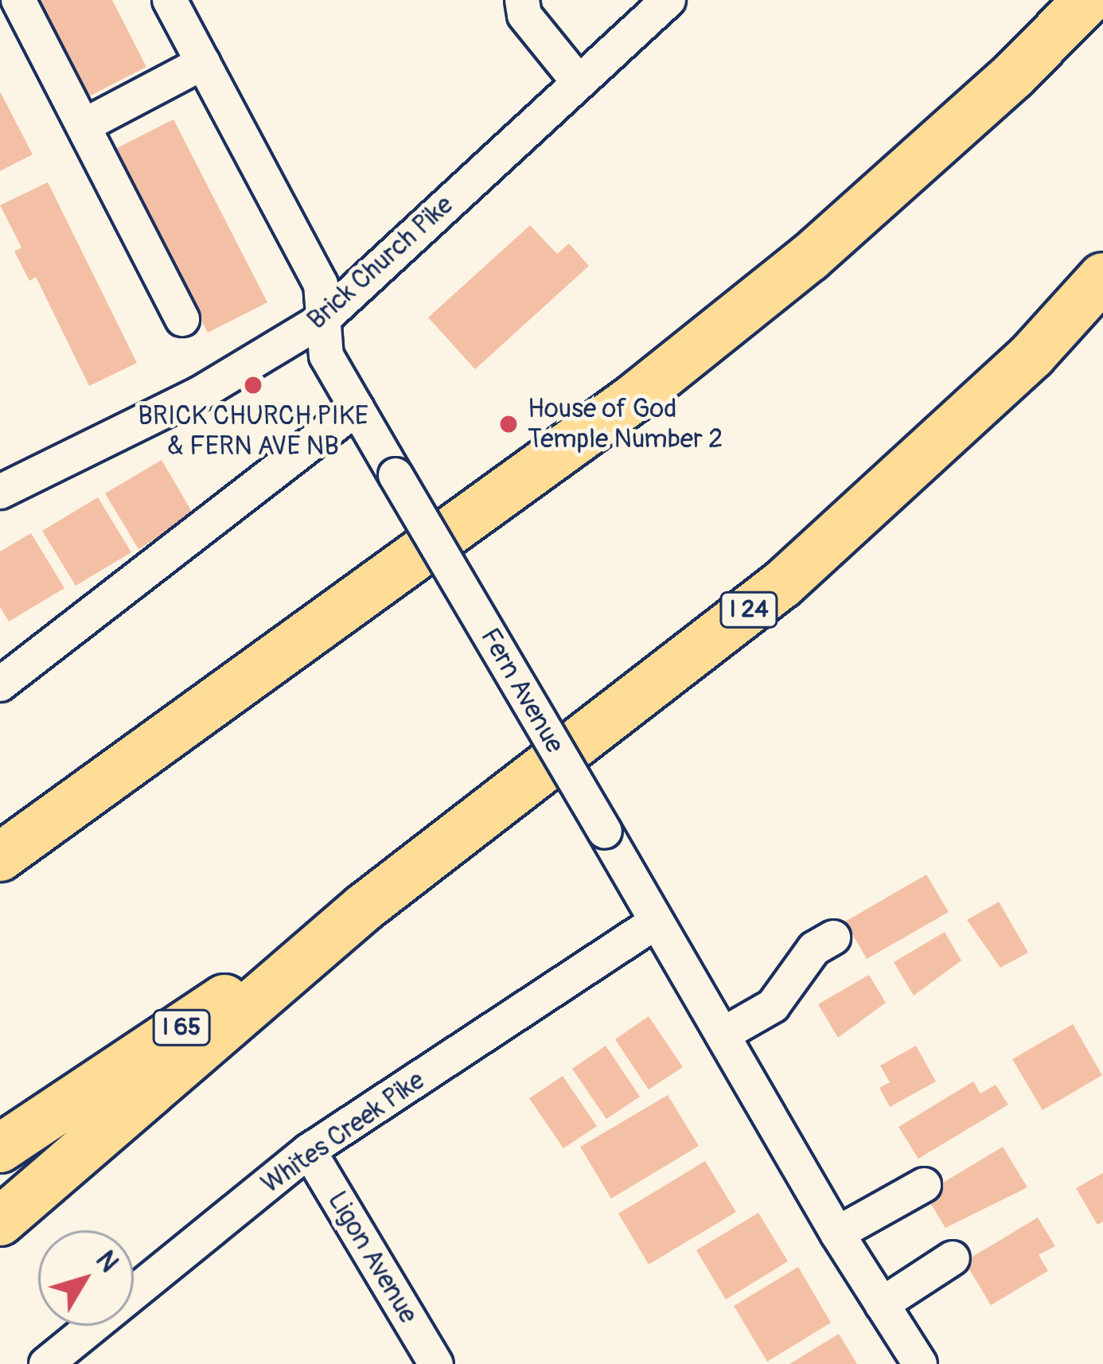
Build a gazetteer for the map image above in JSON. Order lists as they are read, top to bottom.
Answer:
{
  "streets": {
    "highway": ["I 24", "I 65"],
    "street": [
      "Brick Church Pike",
      "Fern Avenue",
      "Whites Creek Pike",
      "Ligon Avenue"
    ]
  },
  "crossings": [
    ["Brick Church Pike", "Fern Avenue"],
    ["I 24", "I 65"],
    ["Fern Avenue", "Whites Creek Pike"],
    ["Whites Creek Pike", "Ligon Avenue"]
  ],
  "places": ["BRICK CHURCH PIKE & FERN AVE NB", "House of God Temple Number 2"],
  "north": "top right"
}
